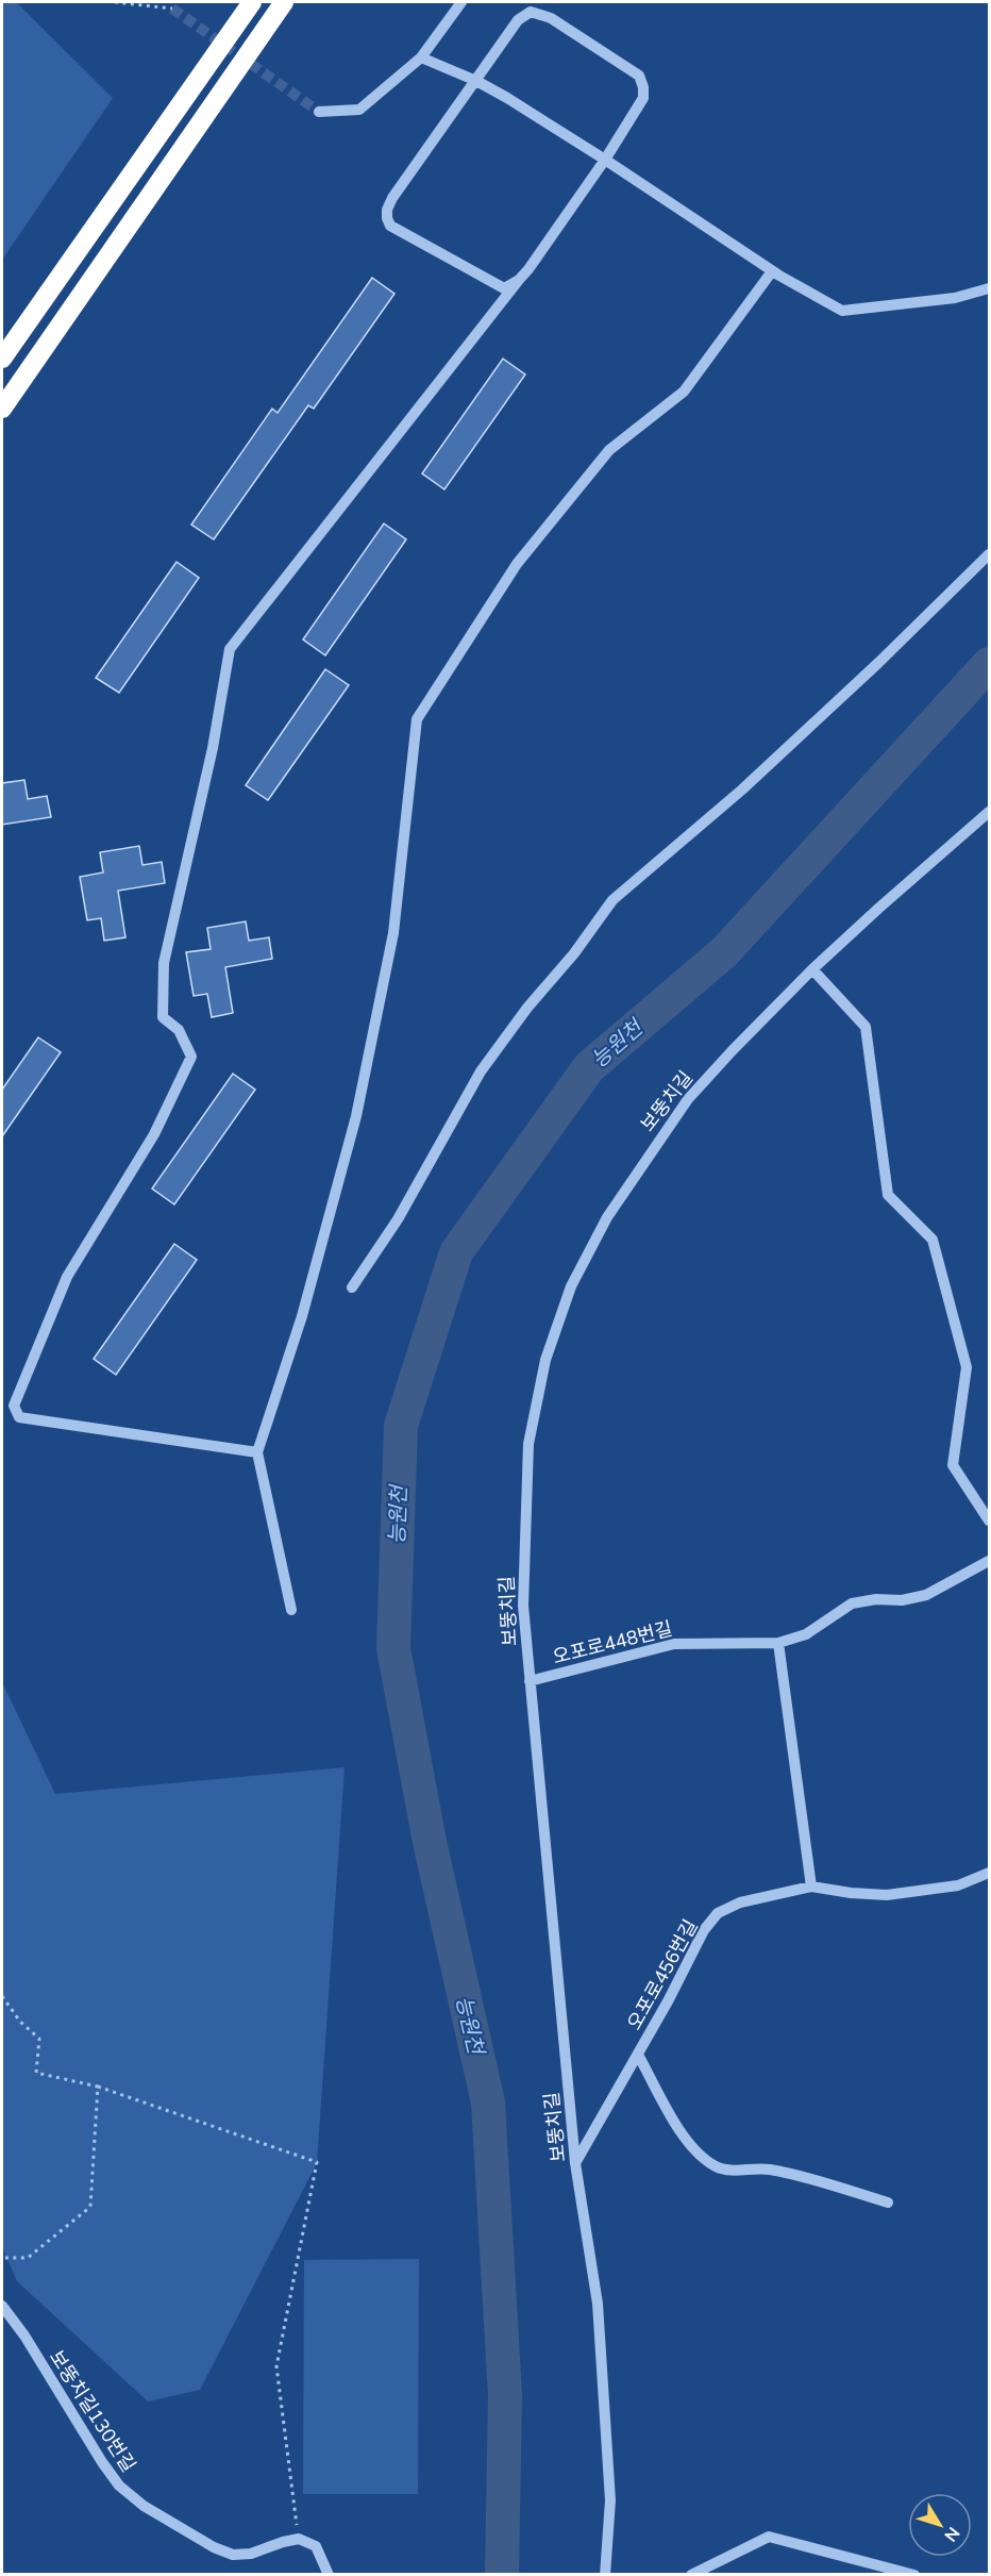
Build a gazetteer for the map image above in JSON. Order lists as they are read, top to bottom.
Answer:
{
  "streets": {
    "street": [
      "보뚱치길",
      "오포로448번길",
      "오포로456번길",
      "보뚱치길130번길"
    ]
  },
  "crossings": [
    ["보뚱치길", "오포로448번길"],
    ["보뚱치길", "오포로456번길"]
  ],
  "water": ["능원천"],
  "north": "bottom right"
}
